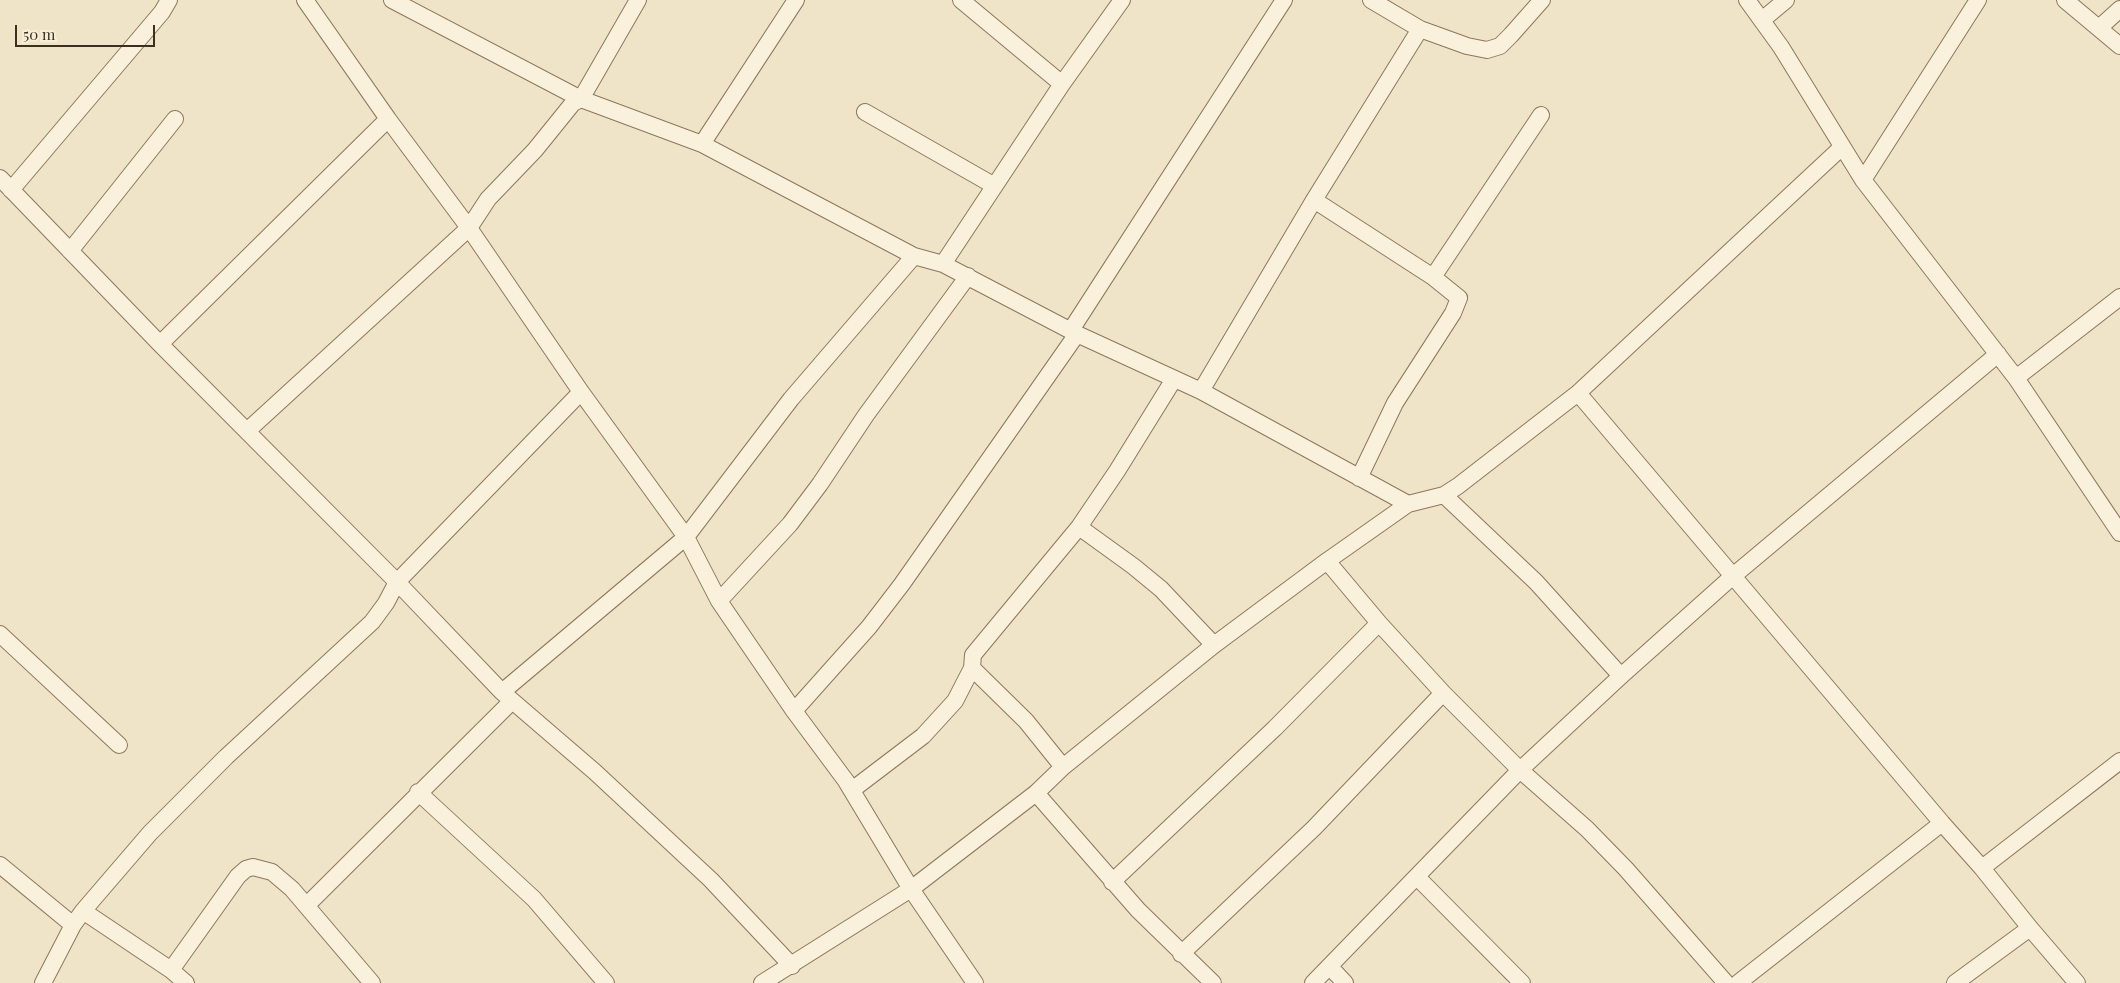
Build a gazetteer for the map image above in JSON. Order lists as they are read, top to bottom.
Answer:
{
  "scale_bar": "50 m"
}
